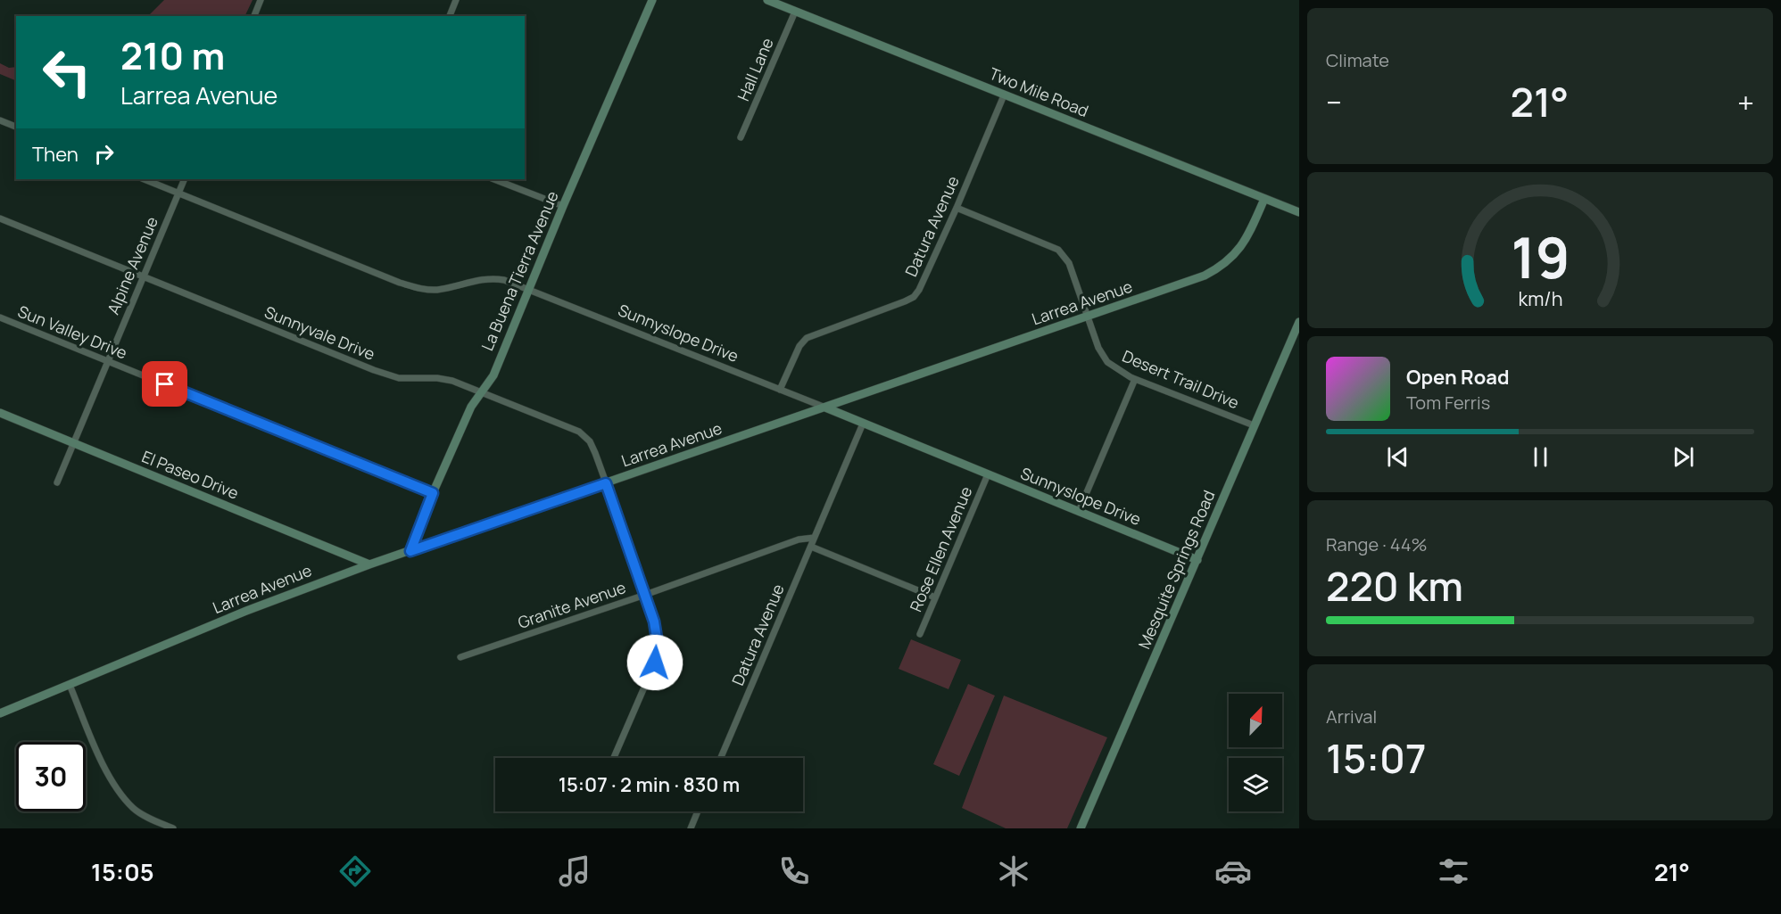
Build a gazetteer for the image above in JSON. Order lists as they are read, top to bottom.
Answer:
{
  "streets": {
    "street": [
      "Hall Lane",
      "Two Mile Road",
      "Datura Avenue",
      "Alpine Avenue",
      "La Buena Tierra Avenue",
      "Larrea Avenue",
      "Sun Valley Drive",
      "Sunnyvale Drive",
      "Sunnyslope Drive",
      "Desert Trail Drive",
      "El Paseo Drive",
      "Rose Ellen Avenue",
      "Mesquite Springs Road",
      "Granite Avenue"
    ]
  },
  "crossings": [
    ["Hall Lane", "Two Mile Road"],
    ["Two Mile Road", "Datura Avenue"],
    ["Two Mile Road", "Larrea Avenue"],
    ["Datura Avenue", "Sunnyslope Drive"],
    ["Datura Avenue", "Desert Trail Drive"],
    ["Datura Avenue", "Granite Avenue"],
    ["Alpine Avenue", "Sun Valley Drive"],
    ["Alpine Avenue", "Sunnyvale Drive"],
    ["Alpine Avenue", "Sunnyslope Drive"],
    ["Alpine Avenue", "El Paseo Drive"],
    ["La Buena Tierra Avenue", "Larrea Avenue"],
    ["La Buena Tierra Avenue", "Sun Valley Drive"],
    ["La Buena Tierra Avenue", "Sunnyvale Drive"],
    ["La Buena Tierra Avenue", "Sunnyslope Drive"],
    ["Larrea Avenue", "Sunnyvale Drive"],
    ["Larrea Avenue", "Sunnyslope Drive"],
    ["Larrea Avenue", "Desert Trail Drive"],
    ["Larrea Avenue", "El Paseo Drive"],
    ["Sunnyvale Drive", "Granite Avenue"],
    ["Sunnyslope Drive", "Rose Ellen Avenue"],
    ["Sunnyslope Drive", "Mesquite Springs Road"],
    ["Desert Trail Drive", "Mesquite Springs Road"]
  ],
  "north": "top right",
  "page": {
    "tile": [
      "Climate",
      ["Range · 44%", "220 km"],
      ["Arrival", "15:07"]
    ],
    "turn": ["210 m", "Larrea Avenue"],
    "heat": ["−", "21°", "+"],
    "then": "Then",
    "song": ["Open Road", "Tom Ferris"],
    "limit": "30",
    "trip": "15:07 · 2 min · 830 m",
    "tabs": ["15:05", "21°"],
    "gauge": ["19", "km/h"]
  }
}
